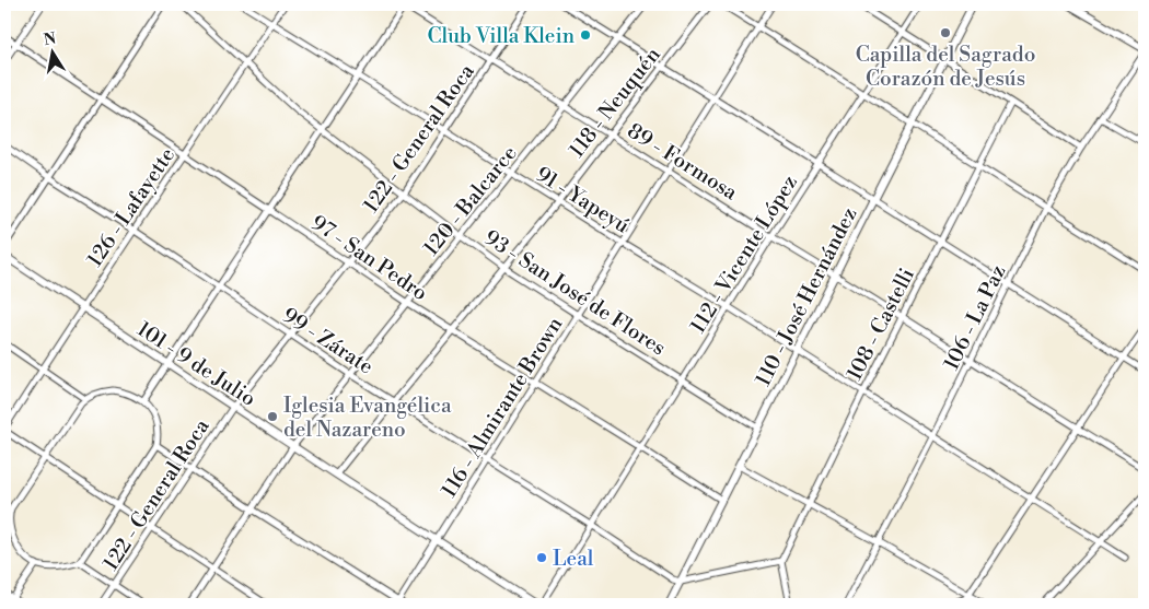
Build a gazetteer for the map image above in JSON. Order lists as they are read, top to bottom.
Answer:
{
  "streets": {
    "street": [
      "118 - Neuquén",
      "122 - General Roca",
      "89 - Formosa",
      "91 - Yapeyú",
      "120 - Balcarce",
      "126 - Lafayette",
      "112 - Vicente López",
      "97 - San Pedro",
      "93 - San José de Flores",
      "110 - José Hernández",
      "106 - La Paz",
      "108 - Castelli",
      "99 - Zárate",
      "101 - 9 de Julio",
      "116 - Almirante Brown"
    ]
  },
  "crossings": [
    ["118 - Neuquén", "89 - Formosa"],
    ["118 - Neuquén", "91 - Yapeyú"],
    ["118 - Neuquén", "97 - San Pedro"],
    ["118 - Neuquén", "93 - San José de Flores"],
    ["118 - Neuquén", "99 - Zárate"],
    ["118 - Neuquén", "101 - 9 de Julio"],
    ["122 - General Roca", "89 - Formosa"],
    ["122 - General Roca", "91 - Yapeyú"],
    ["122 - General Roca", "97 - San Pedro"],
    ["122 - General Roca", "93 - San José de Flores"],
    ["122 - General Roca", "99 - Zárate"],
    ["122 - General Roca", "101 - 9 de Julio"],
    ["89 - Formosa", "120 - Balcarce"],
    ["89 - Formosa", "112 - Vicente López"],
    ["89 - Formosa", "110 - José Hernández"],
    ["89 - Formosa", "106 - La Paz"],
    ["89 - Formosa", "108 - Castelli"],
    ["89 - Formosa", "116 - Almirante Brown"],
    ["91 - Yapeyú", "120 - Balcarce"],
    ["91 - Yapeyú", "126 - Lafayette"],
    ["91 - Yapeyú", "112 - Vicente López"],
    ["91 - Yapeyú", "110 - José Hernández"],
    ["91 - Yapeyú", "106 - La Paz"],
    ["91 - Yapeyú", "108 - Castelli"],
    ["91 - Yapeyú", "116 - Almirante Brown"],
    ["120 - Balcarce", "97 - San Pedro"],
    ["120 - Balcarce", "93 - San José de Flores"],
    ["120 - Balcarce", "99 - Zárate"],
    ["120 - Balcarce", "101 - 9 de Julio"],
    ["126 - Lafayette", "97 - San Pedro"],
    ["126 - Lafayette", "93 - San José de Flores"],
    ["126 - Lafayette", "99 - Zárate"],
    ["126 - Lafayette", "101 - 9 de Julio"],
    ["112 - Vicente López", "97 - San Pedro"],
    ["112 - Vicente López", "93 - San José de Flores"],
    ["112 - Vicente López", "99 - Zárate"],
    ["97 - San Pedro", "110 - José Hernández"],
    ["97 - San Pedro", "116 - Almirante Brown"],
    ["93 - San José de Flores", "110 - José Hernández"],
    ["93 - San José de Flores", "116 - Almirante Brown"],
    ["110 - José Hernández", "99 - Zárate"],
    ["99 - Zárate", "116 - Almirante Brown"],
    ["101 - 9 de Julio", "116 - Almirante Brown"]
  ],
  "places": [
    "Capilla del Sagrado Corazón de Jesús",
    "Club Villa Klein",
    "Iglesia Evangélica del Nazareno",
    "Leal"
  ],
  "north": "top"
}
